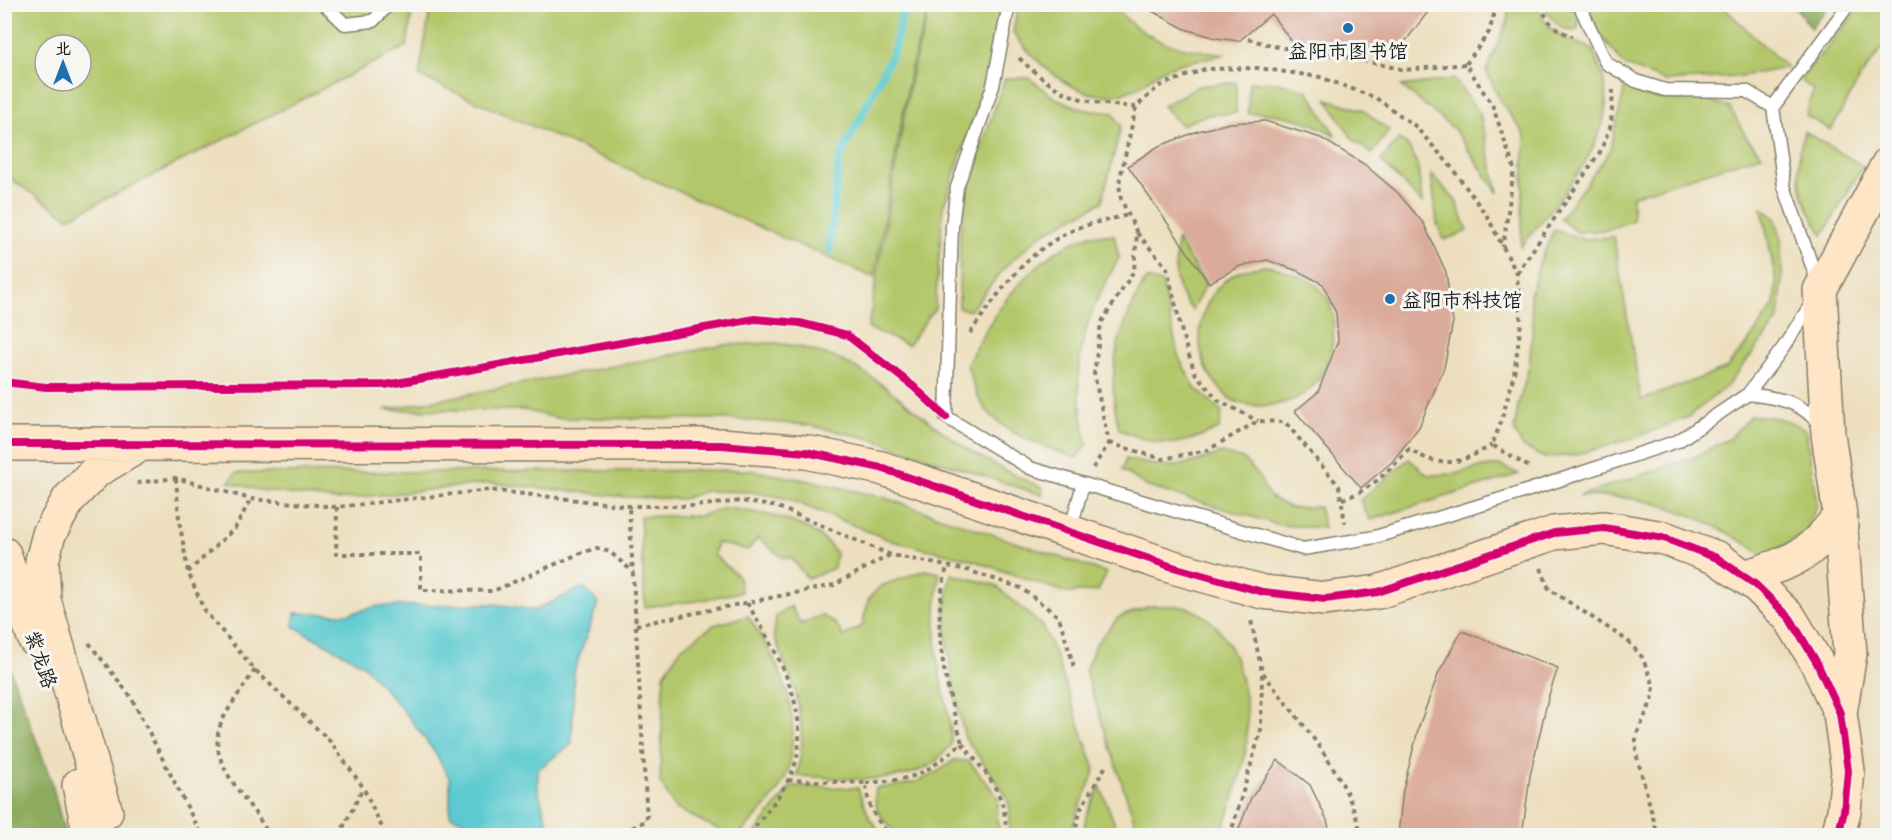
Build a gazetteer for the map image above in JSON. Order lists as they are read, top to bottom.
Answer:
{
  "streets": {
    "street": ["紫龙路"]
  },
  "places": ["益阳市图书馆", "益阳市科技馆"],
  "north": "top"
}
